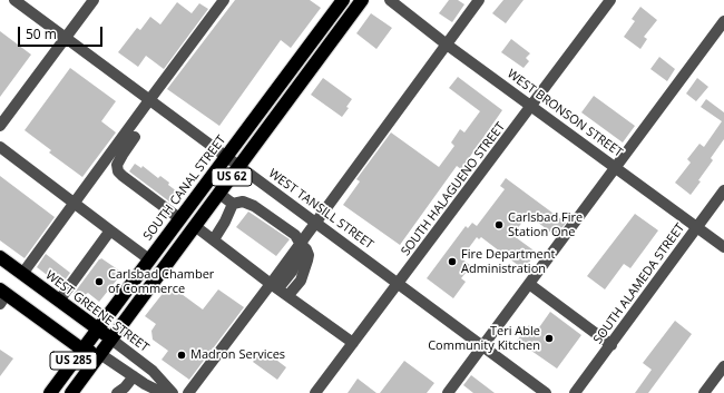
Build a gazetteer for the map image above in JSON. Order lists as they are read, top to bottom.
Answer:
{
  "streets": {
    "highway": [
      "US 62",
      "SOUTH CANAL STREET",
      "WEST GREENE STREET",
      "US 285"
    ],
    "street": [
      "WEST BRONSON STREET",
      "SOUTH HALAGUENO STREET",
      "WEST TANSILL STREET",
      "SOUTH ALAMEDA STREET"
    ]
  },
  "crossings": [
    ["WEST BRONSON STREET", "SOUTH HALAGUENO STREET"],
    ["WEST BRONSON STREET", "SOUTH ALAMEDA STREET"],
    ["US 62", "WEST TANSILL STREET"],
    ["US 62", "WEST GREENE STREET"],
    ["US 62", "US 285"],
    ["SOUTH CANAL STREET", "WEST TANSILL STREET"],
    ["SOUTH CANAL STREET", "WEST GREENE STREET"],
    ["SOUTH HALAGUENO STREET", "WEST TANSILL STREET"]
  ],
  "places": [
    "Carlsbad Fire Station One",
    "Fire Department Administration",
    "Carlsbad Chamber of Commerce",
    "Teri Able Community Kitchen",
    "Madron Services"
  ],
  "scale_bar": "50 m"
}
